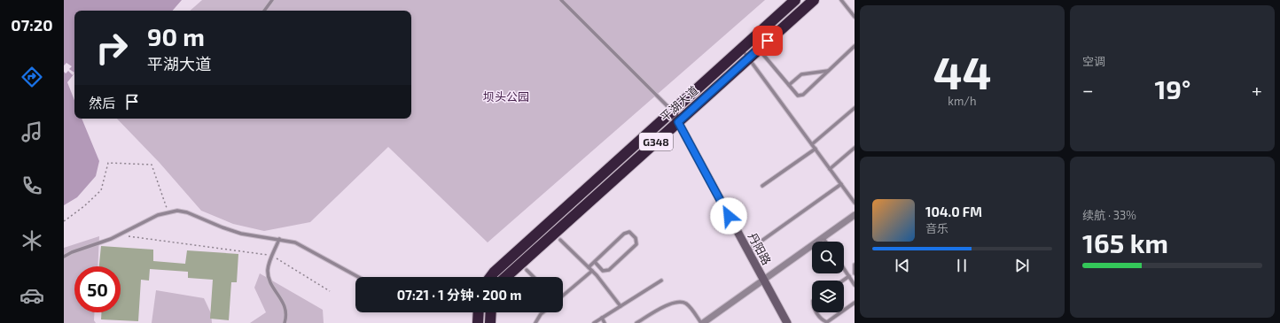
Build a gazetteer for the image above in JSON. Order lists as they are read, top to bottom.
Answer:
{
  "streets": {
    "highway": ["平湖大道", "G348"],
    "main road": ["丹阳路"]
  },
  "crossings": [
    ["平湖大道", "丹阳路"]
  ],
  "parks": ["坝头公园"],
  "page": {
    "tabs": "07:20",
    "tile": [
      ["44", "km/h"],
      "空调",
      ["续航 · 33%", "165 km"]
    ],
    "turn": ["90 m", "平湖大道"],
    "heat": ["−", "19°", "+"],
    "then": "然后",
    "song": ["104.0 FM", "音乐"],
    "limit": "50",
    "trip": "07:21 · 1 分钟 · 200 m"
  }
}
